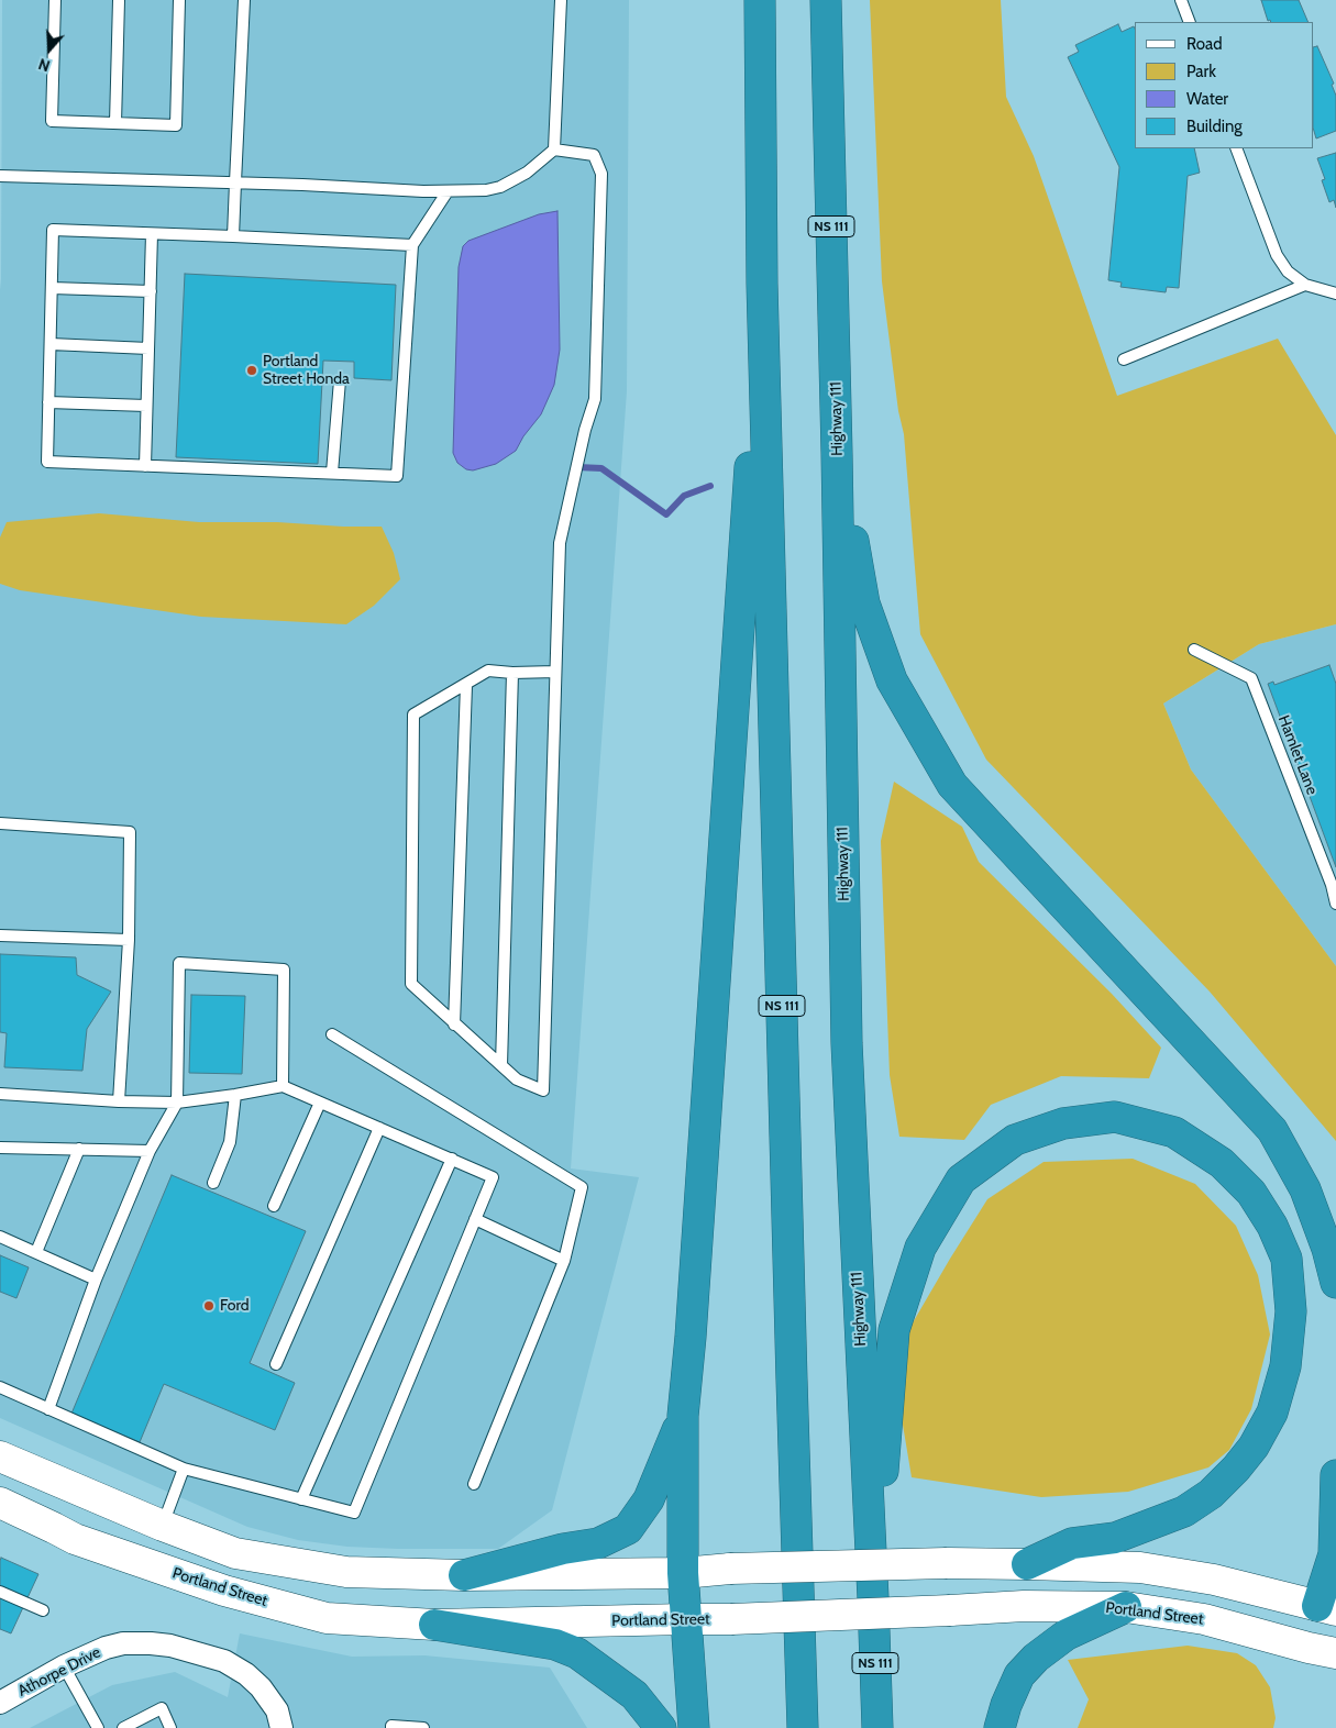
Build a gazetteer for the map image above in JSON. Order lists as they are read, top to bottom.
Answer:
{
  "streets": {
    "highway": ["NS 111", "Highway 111"],
    "main road": ["Portland Street"],
    "street": ["Athorpe Drive"],
    "lane": ["Hamlet Lane"]
  },
  "places": ["Portland Street Honda", "Ford"],
  "legend": [
    "Road",
    "Park",
    "Water",
    "Building"
  ],
  "north": "bottom"
}
